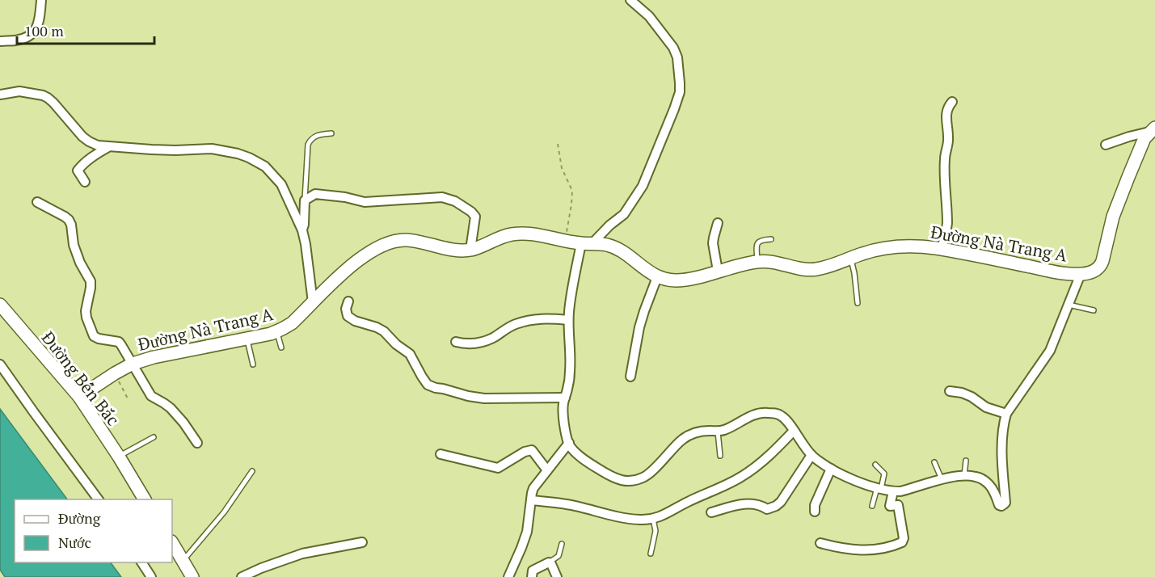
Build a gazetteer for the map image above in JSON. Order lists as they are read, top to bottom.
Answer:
{
  "streets": {
    "street": ["Đường Nà Trang A", "Đường Bến Bắc"]
  },
  "crossings": [
    ["Đường Nà Trang A", "Đường Bến Bắc"]
  ],
  "legend": ["Đường", "Nước"],
  "scale_bar": "100 m"
}
